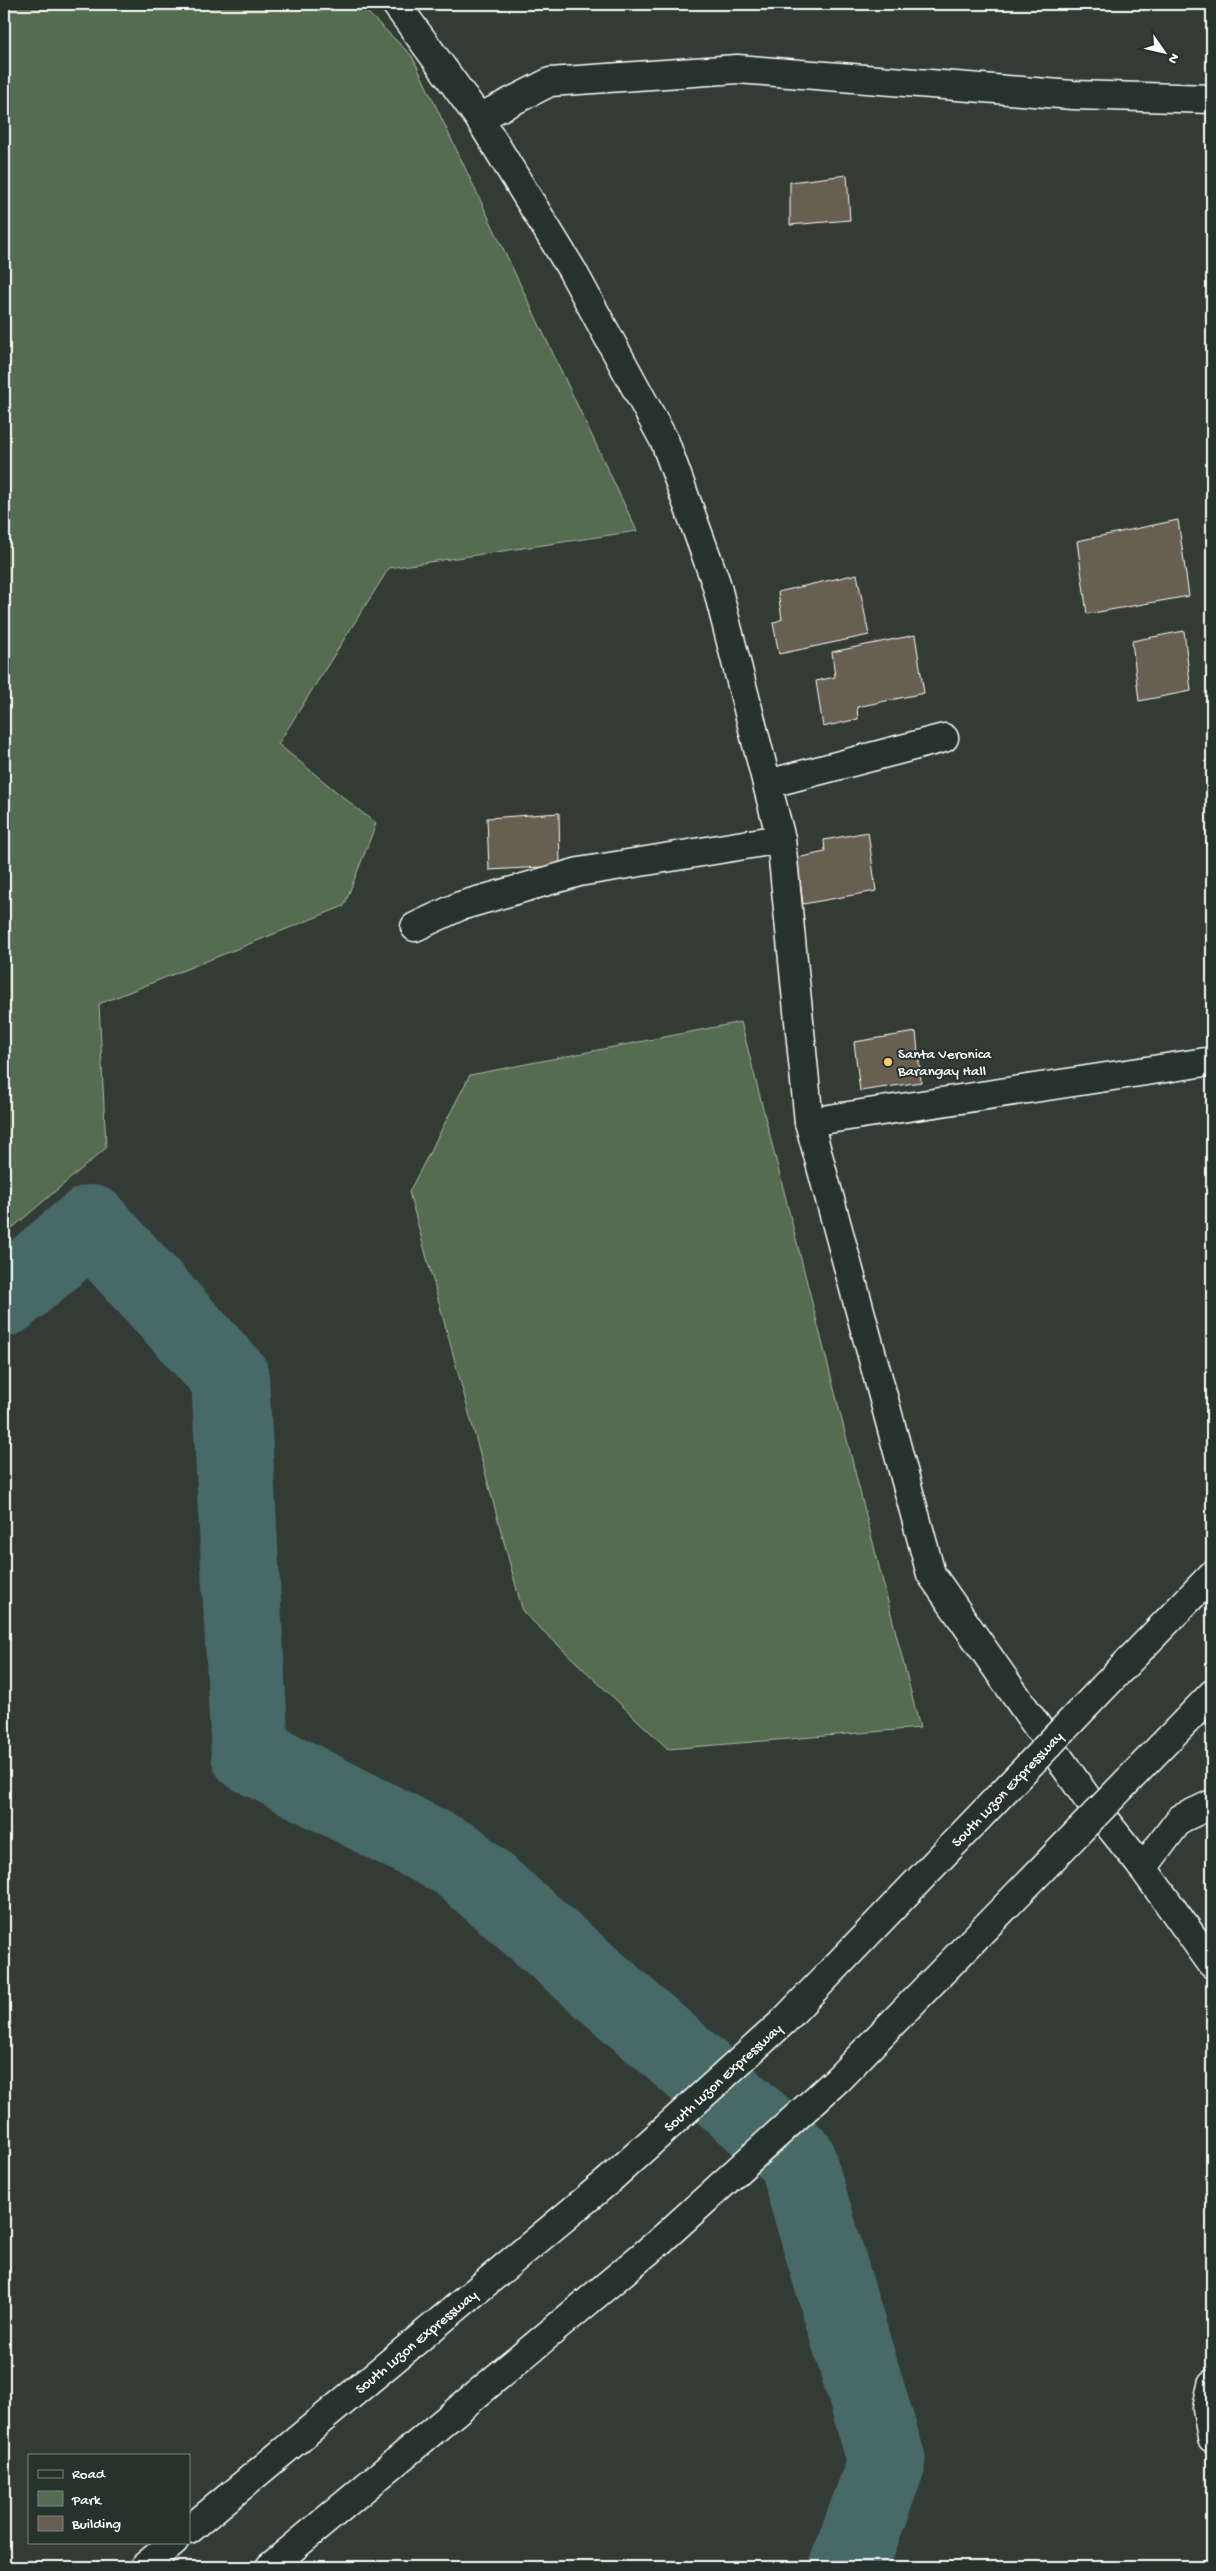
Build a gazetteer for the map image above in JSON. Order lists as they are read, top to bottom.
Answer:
{
  "streets": {
    "main road": ["South Luzon Expressway"]
  },
  "places": ["Santa Veronica Barangay Hall"],
  "legend": ["Road", "Park", "Building"],
  "north": "bottom right"
}
